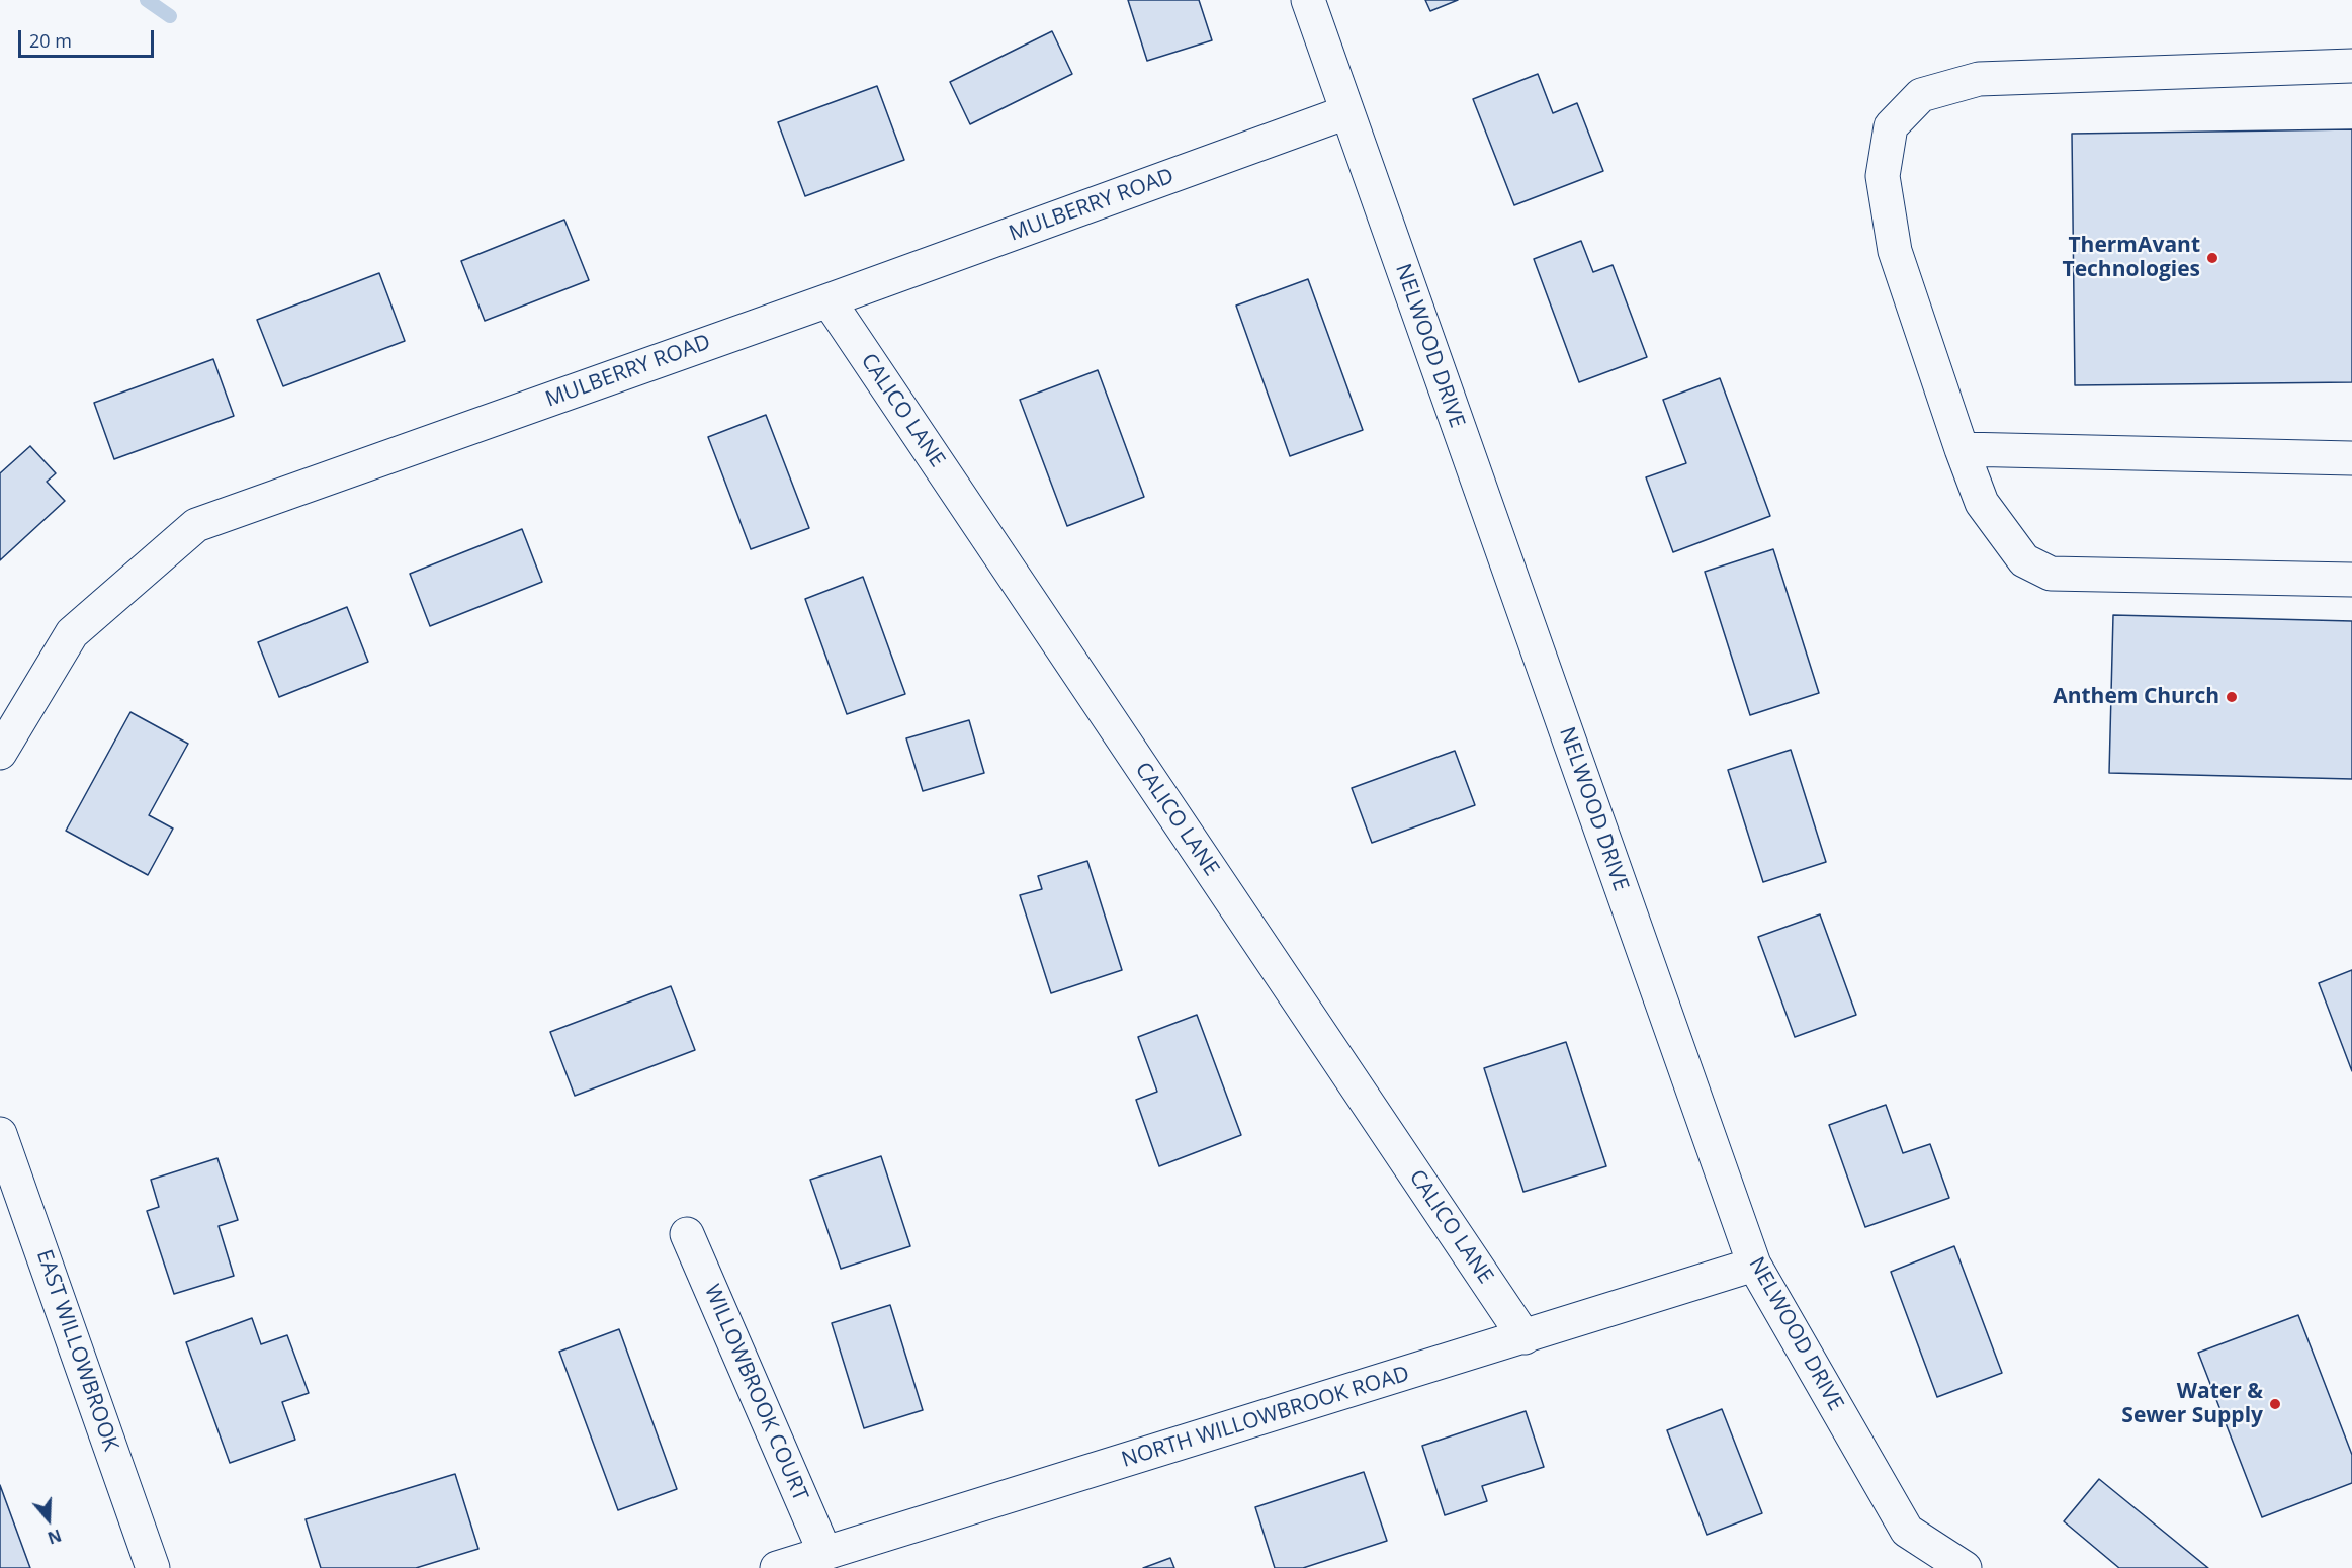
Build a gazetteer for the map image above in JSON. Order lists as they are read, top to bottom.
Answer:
{
  "streets": {
    "street": [
      "MULBERRY ROAD",
      "NELWOOD DRIVE",
      "CALICO LANE",
      "EAST WILLOWBROOK",
      "WILLOWBROOK COURT",
      "NORTH WILLOWBROOK ROAD"
    ]
  },
  "crossings": [
    ["MULBERRY ROAD", "NELWOOD DRIVE"],
    ["MULBERRY ROAD", "CALICO LANE"],
    ["NELWOOD DRIVE", "NORTH WILLOWBROOK ROAD"],
    ["CALICO LANE", "NORTH WILLOWBROOK ROAD"],
    ["WILLOWBROOK COURT", "NORTH WILLOWBROOK ROAD"]
  ],
  "places": ["ThermAvant Technologies", "Anthem Church", "Water & Sewer Supply"],
  "scale_bar": "20 m",
  "north": "bottom"
}
